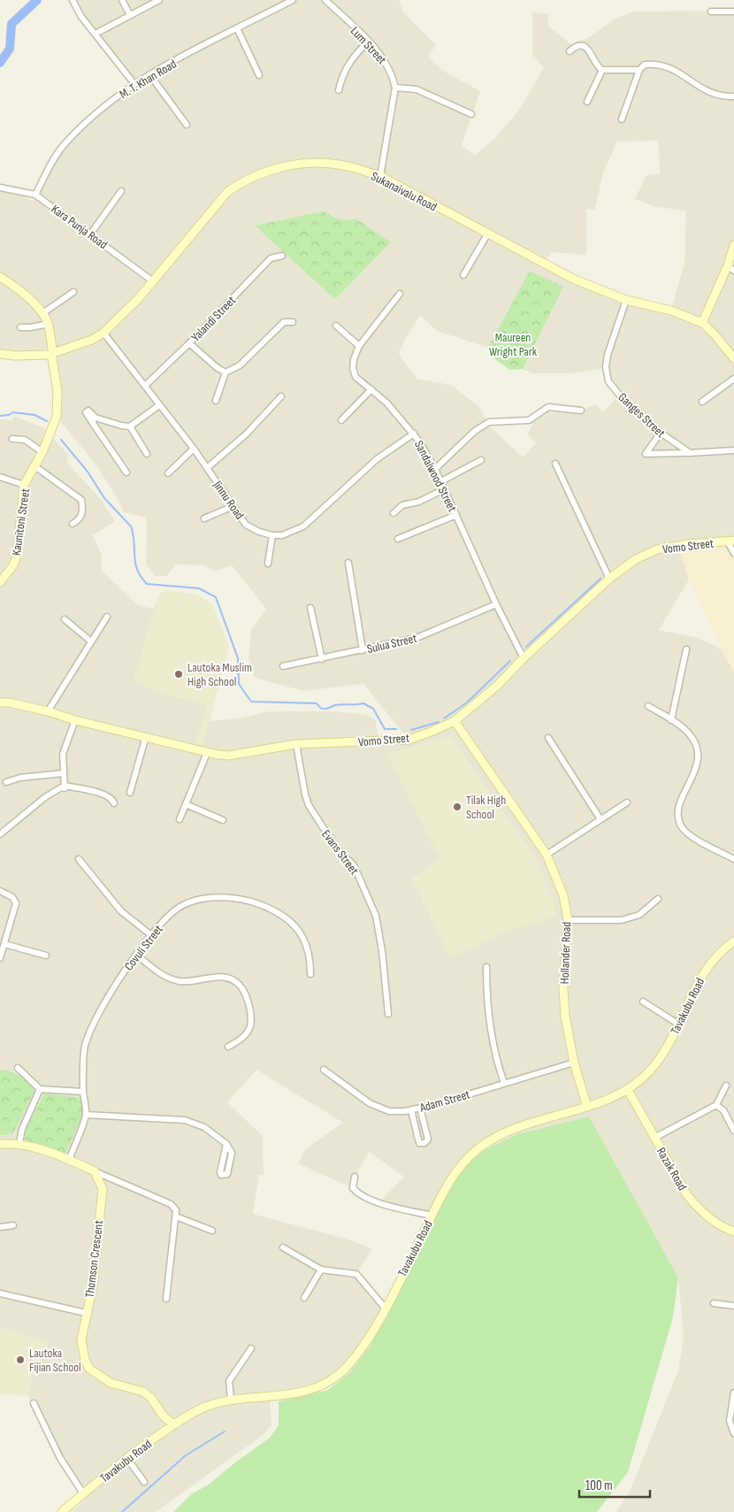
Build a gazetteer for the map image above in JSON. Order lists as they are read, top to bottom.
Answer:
{
  "streets": {
    "main road": [
      "Sukanaivalu Road",
      "Kaunitoni Street",
      "Vomo Street",
      "Hollander Road",
      "Tavakubu Road",
      "Razak Road",
      "Thomson Crescent"
    ],
    "street": [
      "Lum Street",
      "M. T. Khan Road",
      "Kara Punja Road",
      "Yalandi Street",
      "Ganges Street",
      "Sandalwood Street",
      "Jinnu Road",
      "Sulua Street",
      "Evans Street",
      "Covuli Street",
      "Adam Street"
    ]
  },
  "crossings": [
    ["Lum Street", "Sukanaivalu Road"],
    ["M. T. Khan Road", "Kara Punja Road"],
    ["Sukanaivalu Road", "Kara Punja Road"],
    ["Sukanaivalu Road", "Ganges Street"],
    ["Sukanaivalu Road", "Jinnu Road"],
    ["Sukanaivalu Road", "Kaunitoni Street"],
    ["Yalandi Street", "Jinnu Road"],
    ["Sandalwood Street", "Vomo Street"],
    ["Sandalwood Street", "Sulua Street"],
    ["Vomo Street", "Evans Street"],
    ["Vomo Street", "Hollander Road"],
    ["Hollander Road", "Tavakubu Road"],
    ["Hollander Road", "Adam Street"],
    ["Tavakubu Road", "Razak Road"],
    ["Tavakubu Road", "Thomson Crescent"]
  ],
  "parks": ["Maureen Wright Park"],
  "places": ["Lautoka Muslim High School", "Tilak High School", "Lautoka Fijian School"],
  "scale_bar": "100 m"
}
